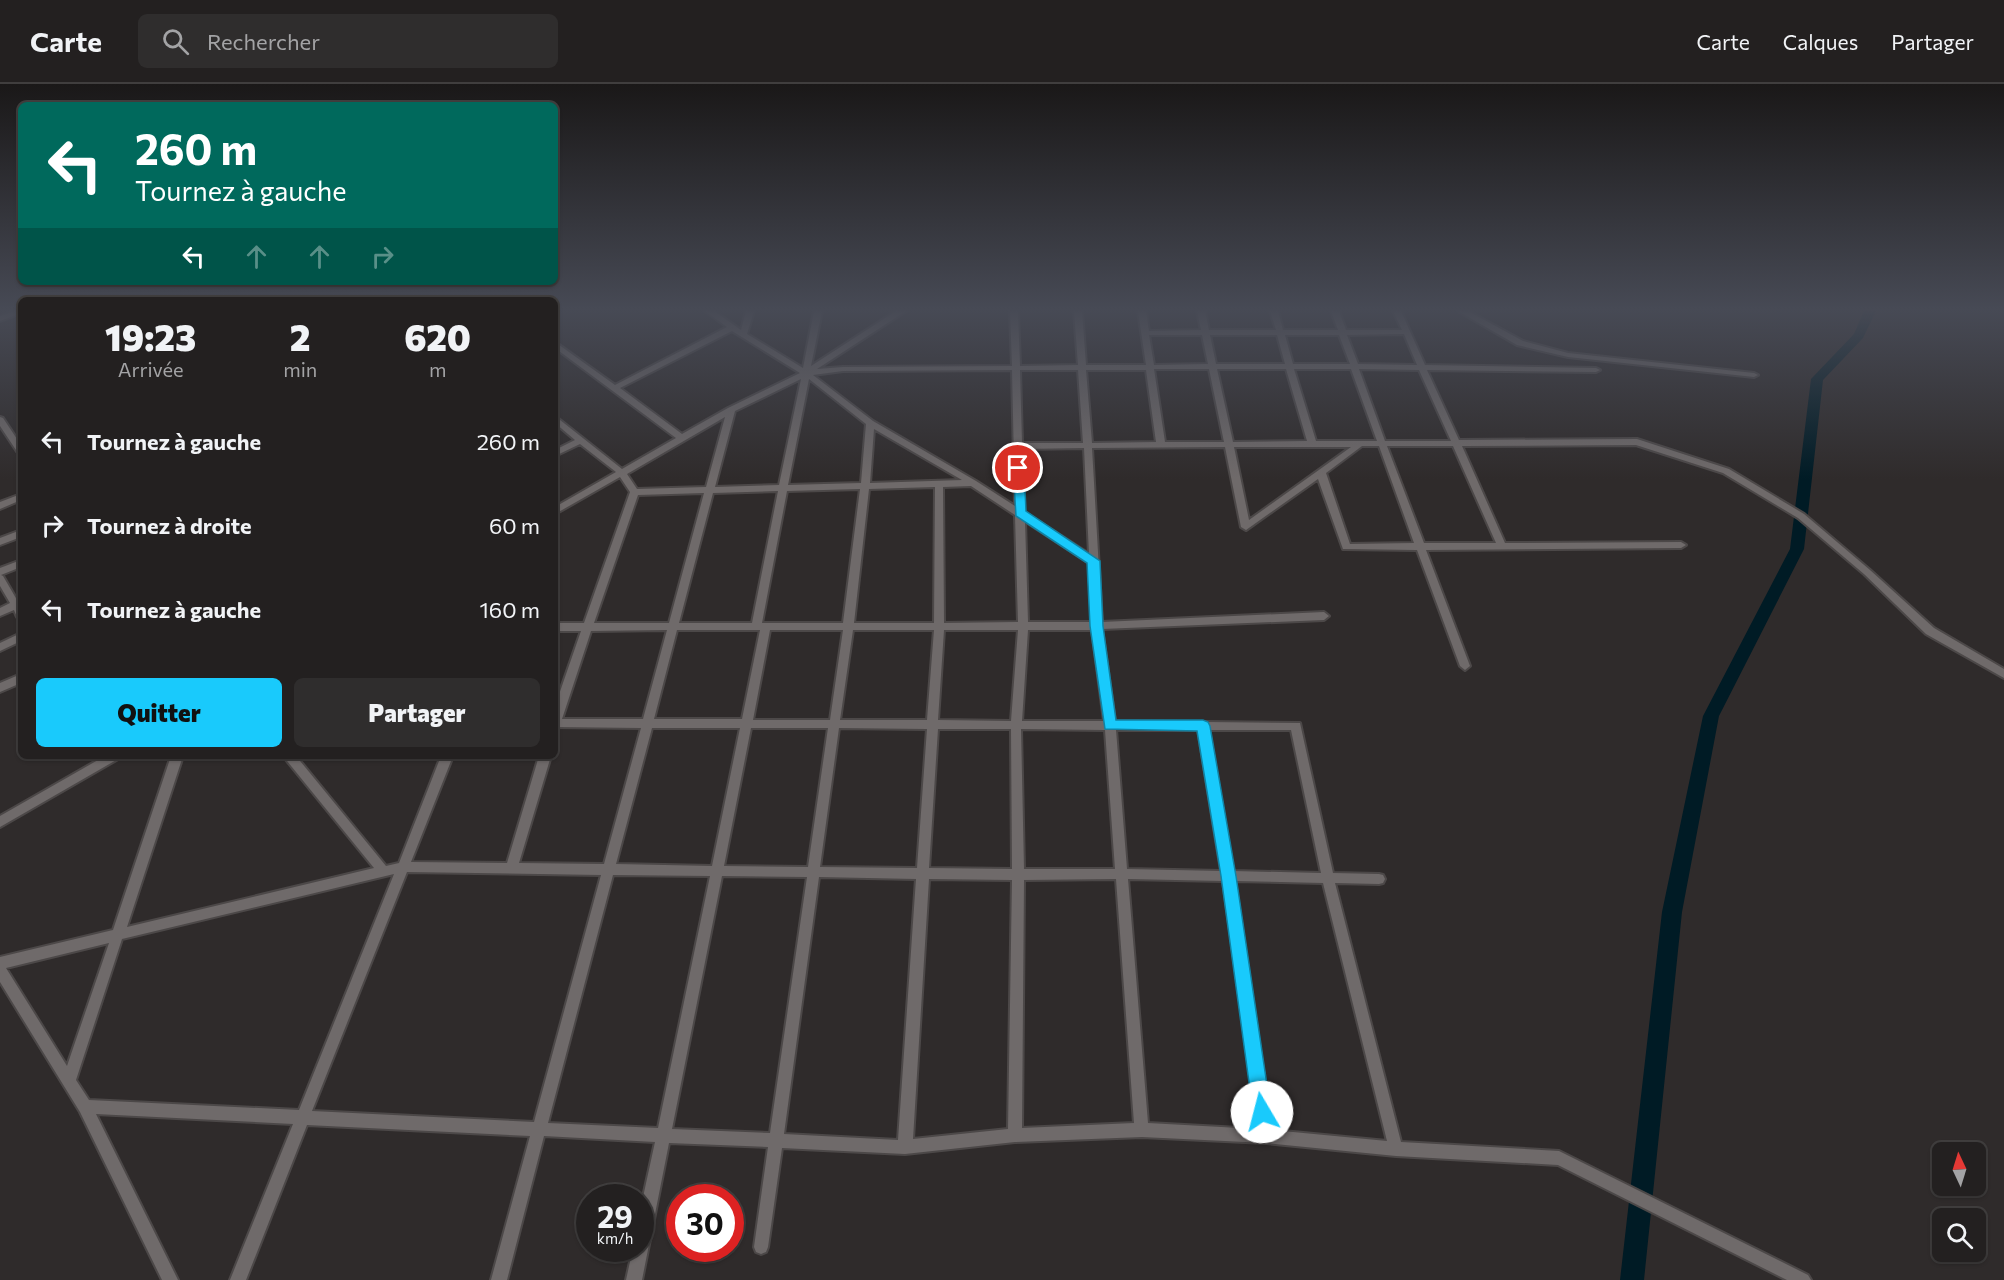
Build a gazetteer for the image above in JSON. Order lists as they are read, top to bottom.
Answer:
{
  "north": "top",
  "page": {
    "header": "Carte",
    "search": "Rechercher",
    "nav": ["Carte", "Calques", "Partager"],
    "turn": ["260 m", "Tournez à gauche"],
    "eta": [
      "19:23",
      "Arrivée",
      "2",
      "min",
      "620",
      "m"
    ],
    "list": [
      {
        "name": "Tournez à gauche",
        "value": "260 m"
      },
      {
        "name": "Tournez à droite",
        "value": "60 m"
      },
      {
        "name": "Tournez à gauche",
        "value": "160 m"
      }
    ],
    "buttons": ["Quitter", "Partager"],
    "speed": "29 km/h",
    "limit": "30"
  }
}
